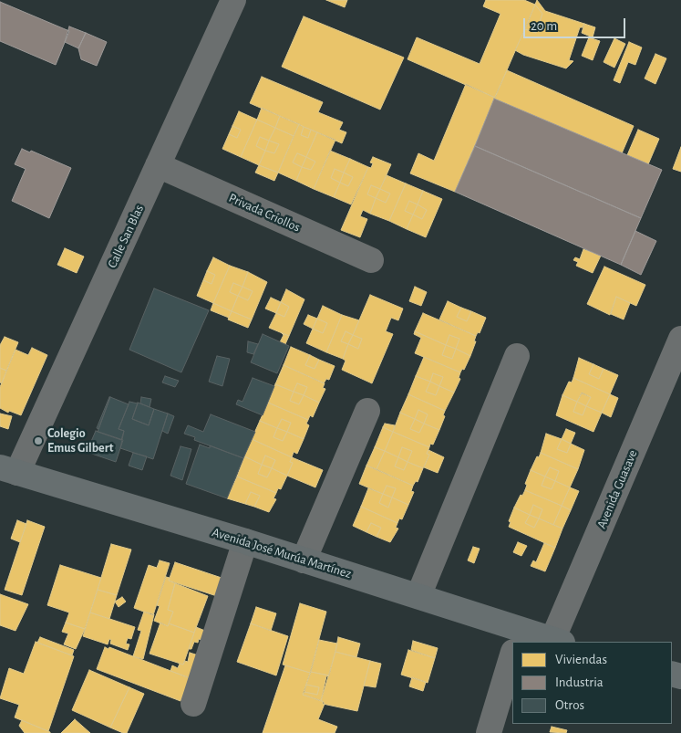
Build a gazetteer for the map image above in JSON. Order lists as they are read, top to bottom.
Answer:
{
  "streets": {
    "main road": ["Avenida José Murúa Martínez"],
    "street": ["Privada Criollos", "Calle San Blas", "Avenida Guasave"]
  },
  "crossings": [
    ["Privada Criollos", "Calle San Blas"],
    ["Calle San Blas", "Avenida José Murúa Martínez"],
    ["Avenida Guasave", "Avenida José Murúa Martínez"]
  ],
  "places": ["Colegio Emus Gilbert"],
  "legend": ["Viviendas", "Industria", "Otros"],
  "scale_bar": "20 m"
}
